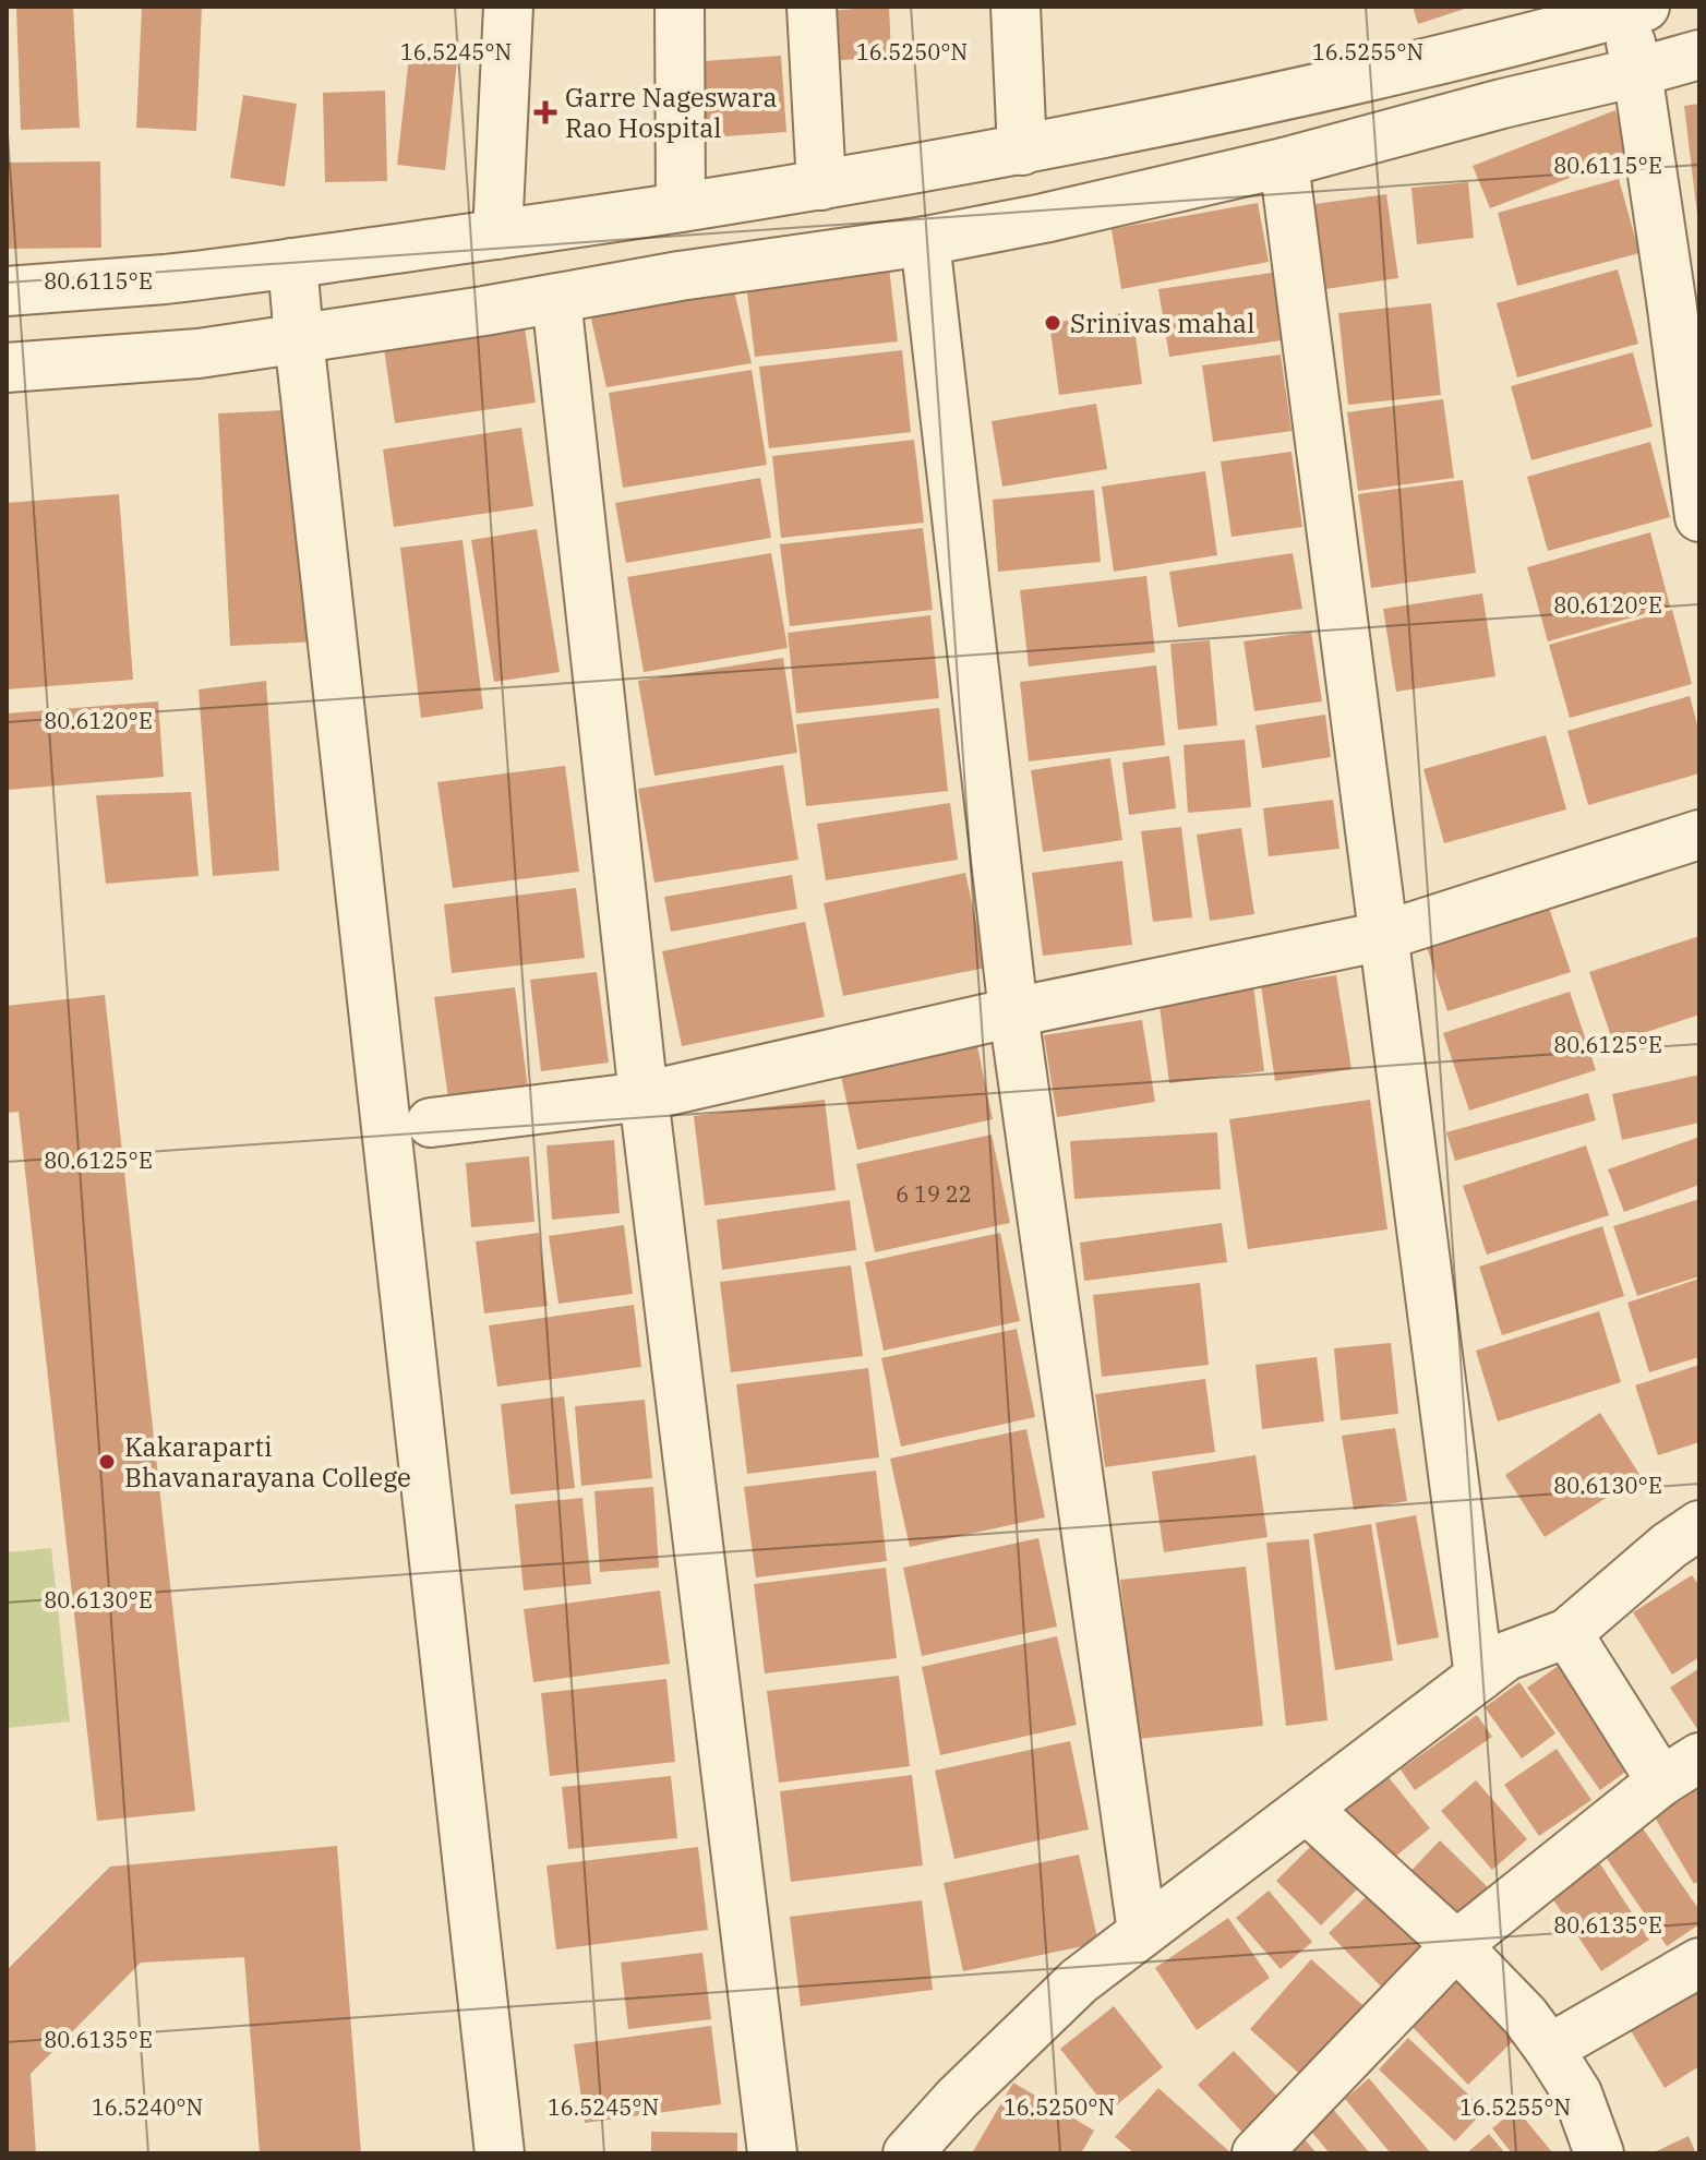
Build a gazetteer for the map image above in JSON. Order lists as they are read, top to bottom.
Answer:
{
  "places": {
    "health": ["Garre Nageswara Rao Hospital"],
    "other": ["Srinivas mahal", "Kakaraparti Bhavanarayana College"]
  },
  "house_numbers": ["6 19 22"],
  "coordinates": [
    "16.5245°N",
    "16.5250°N",
    "16.5255°N",
    "80.6115°E",
    "80.6120°E",
    "80.6125°E",
    "80.6130°E",
    "80.6135°E",
    "16.5240°N"
  ]
}
